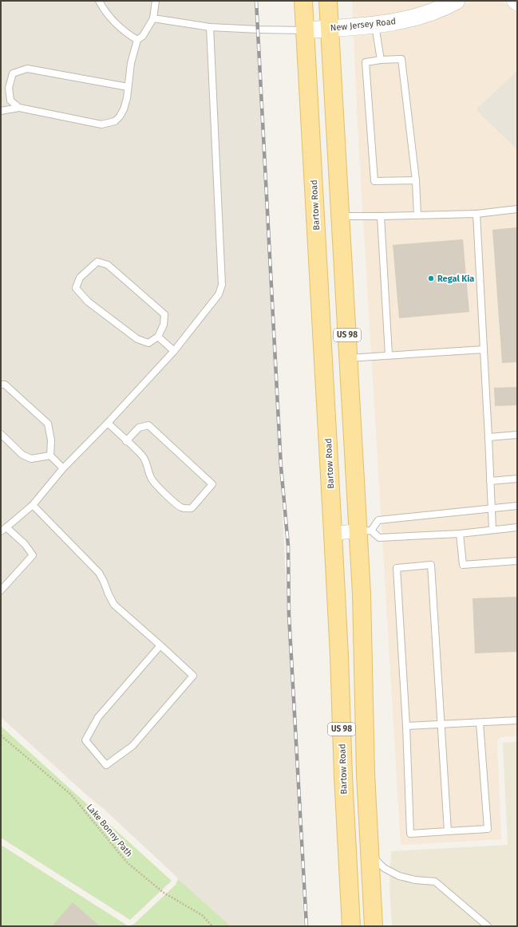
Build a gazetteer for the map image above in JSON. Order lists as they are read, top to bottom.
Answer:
{
  "streets": {
    "main road": ["Bartow Road", "US 98"],
    "street": ["New Jersey Road"],
    "path": ["Lake Bonny Path"]
  },
  "crossings": [
    ["New Jersey Road", "Bartow Road"],
    ["New Jersey Road", "US 98"]
  ],
  "places": ["Regal Kia"]
}
